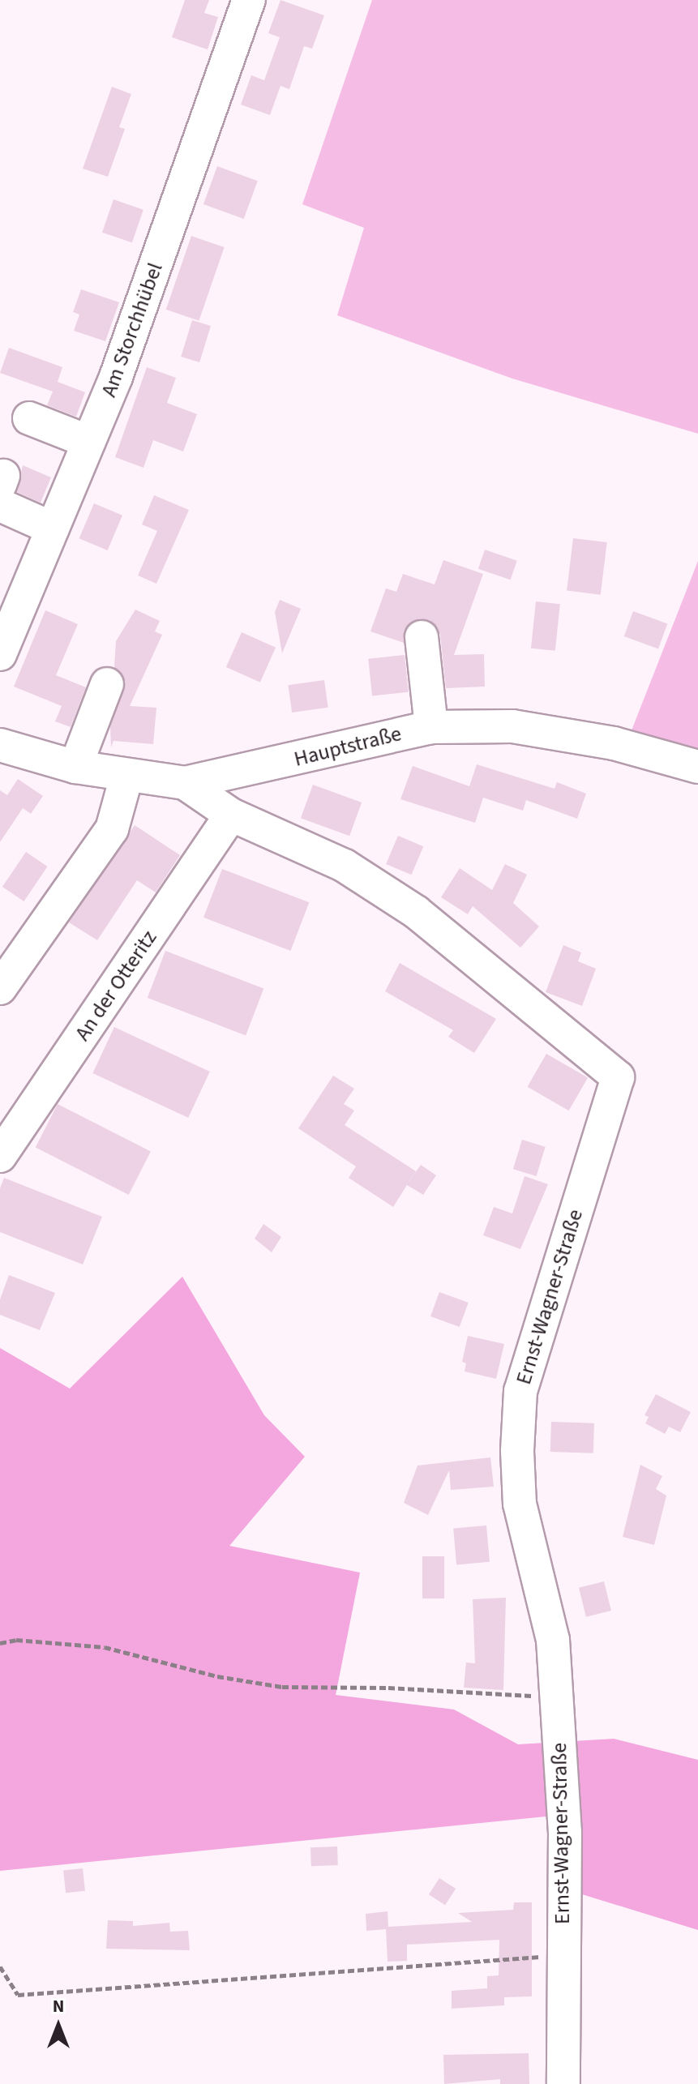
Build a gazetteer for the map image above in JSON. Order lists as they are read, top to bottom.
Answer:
{
  "streets": {
    "street": [
      "Am Storchhübel",
      "Hauptstraße",
      "An der Otteritz",
      "Ernst-Wagner-Straße"
    ]
  },
  "crossings": [
    ["Hauptstraße", "Ernst-Wagner-Straße"],
    ["An der Otteritz", "Ernst-Wagner-Straße"]
  ],
  "north": "top"
}
